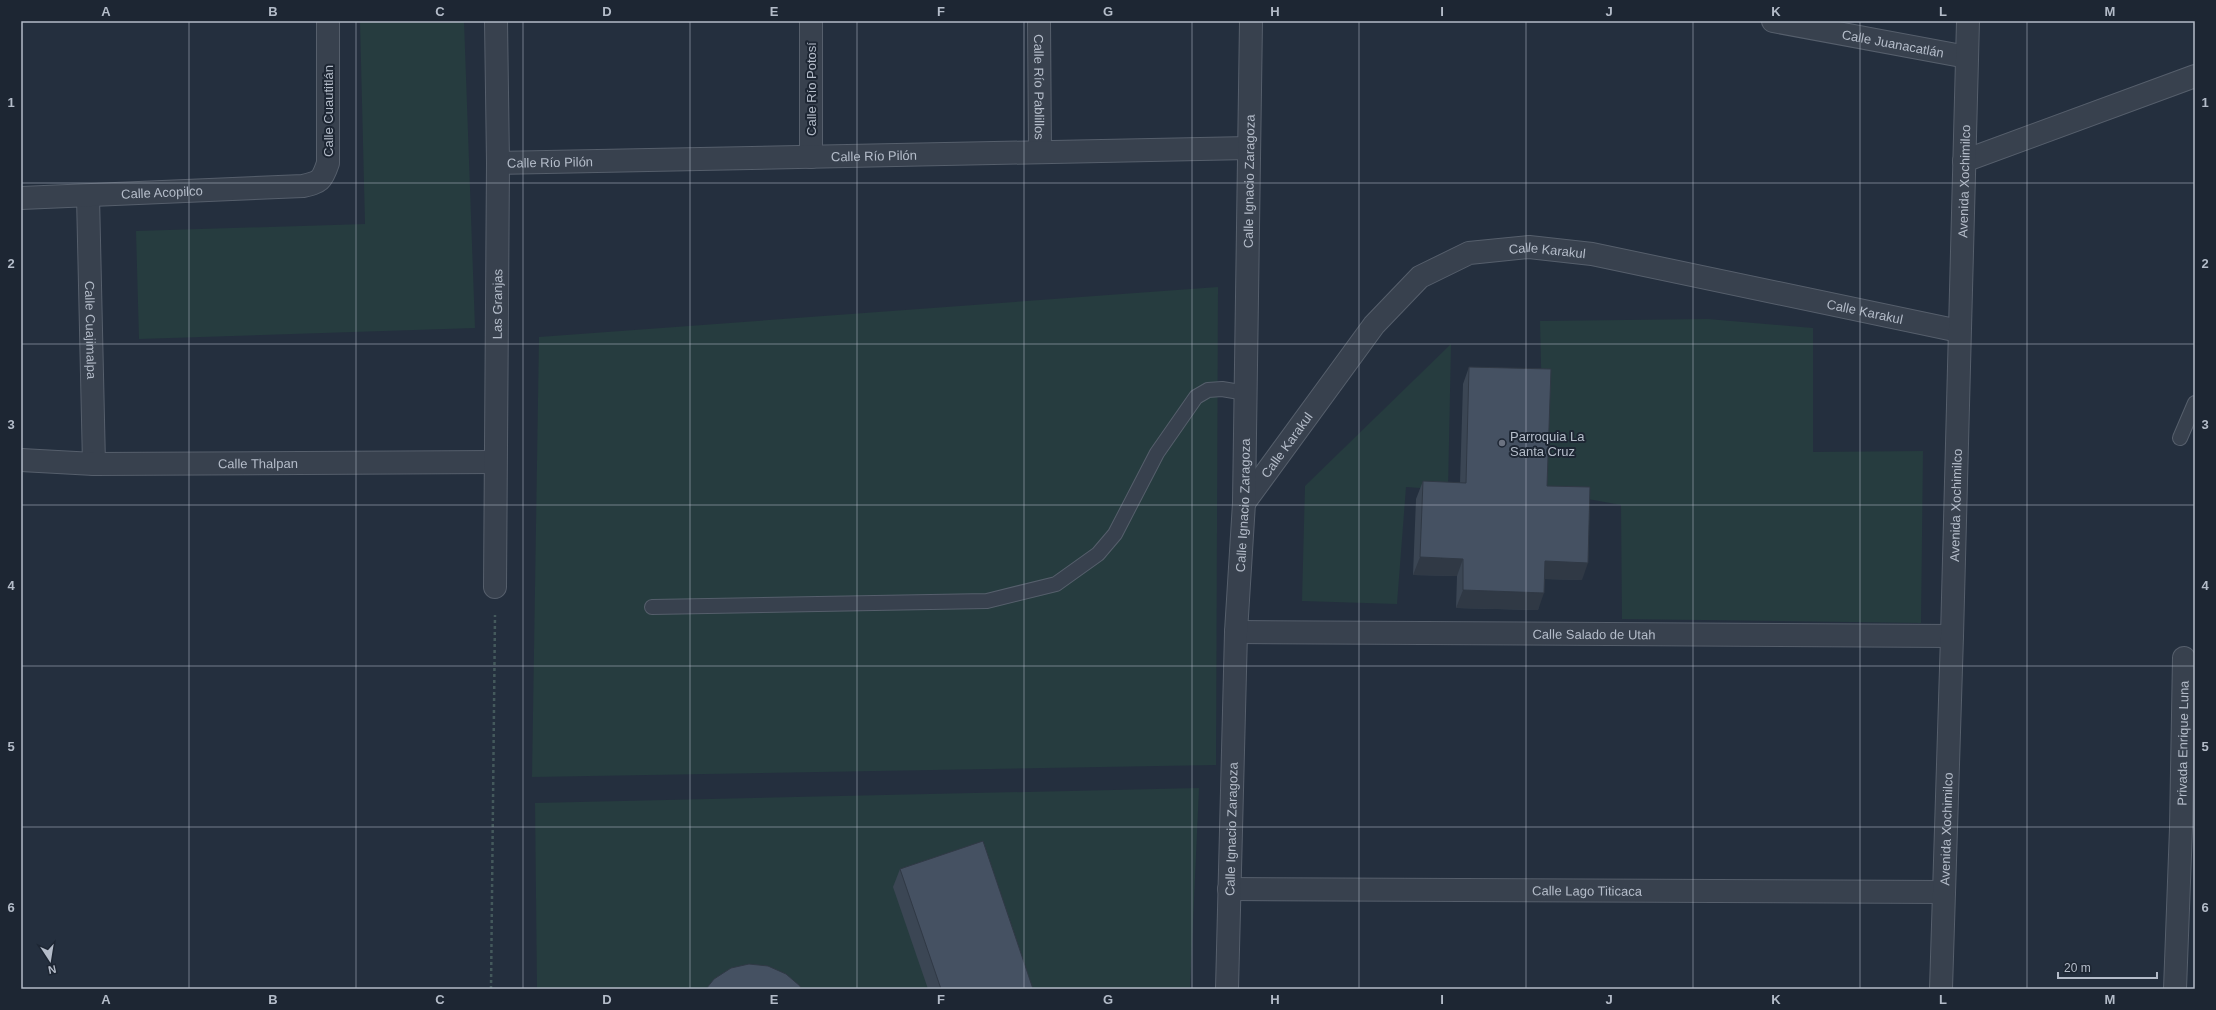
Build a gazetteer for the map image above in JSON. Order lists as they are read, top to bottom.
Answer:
{
  "streets": {
    "street": [
      "Calle Juanacatlán",
      "Calle Río Pablillos",
      "Calle Río Potosí",
      "Calle Cuautitlán",
      "Calle Río Pilón",
      "Calle Ignacio Zaragoza",
      "Avenida Xochimilco",
      "Calle Acopilco",
      "Calle Karakul",
      "Las Granjas",
      "Calle Cuajimalpa",
      "Calle Thalpan",
      "Calle Salado de Utah",
      "Privada Enrique Luna",
      "Calle Lago Titicaca"
    ]
  },
  "crossings": [
    ["Calle Juanacatlán", "Avenida Xochimilco"],
    ["Calle Río Pablillos", "Calle Río Pilón"],
    ["Calle Río Potosí", "Calle Río Pilón"],
    ["Calle Cuautitlán", "Calle Acopilco"],
    ["Calle Río Pilón", "Calle Ignacio Zaragoza"],
    ["Calle Río Pilón", "Las Granjas"],
    ["Calle Ignacio Zaragoza", "Calle Karakul"],
    ["Calle Ignacio Zaragoza", "Calle Salado de Utah"],
    ["Calle Ignacio Zaragoza", "Calle Lago Titicaca"],
    ["Avenida Xochimilco", "Calle Karakul"],
    ["Avenida Xochimilco", "Calle Salado de Utah"],
    ["Avenida Xochimilco", "Calle Lago Titicaca"],
    ["Calle Acopilco", "Calle Cuajimalpa"],
    ["Las Granjas", "Calle Thalpan"],
    ["Calle Cuajimalpa", "Calle Thalpan"]
  ],
  "places": ["Parroquia La Santa Cruz"],
  "scale_bar": "20 m",
  "north": "bottom",
  "grid": {
    "columns": [
      "A",
      "B",
      "C",
      "D",
      "E",
      "F",
      "G",
      "H",
      "I",
      "J",
      "K",
      "L",
      "M"
    ],
    "rows": [
      "1",
      "2",
      "3",
      "4",
      "5",
      "6"
    ]
  }
}
